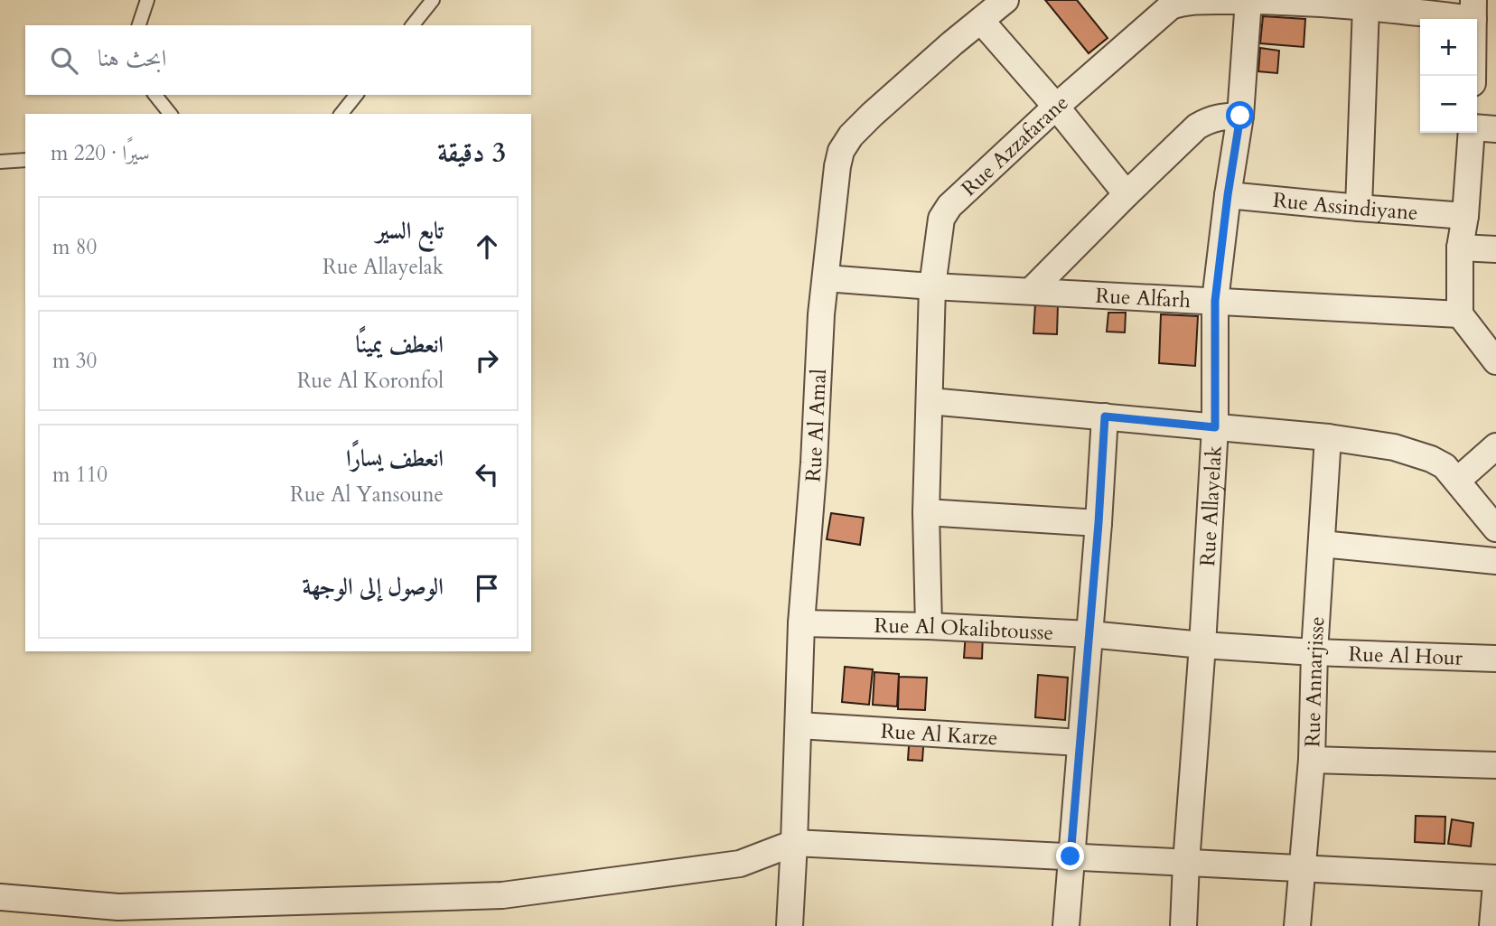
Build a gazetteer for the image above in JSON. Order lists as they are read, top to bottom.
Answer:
{
  "streets": {
    "street": [
      "Rue Azzafarane",
      "Rue Assindiyane",
      "Rue Alfarh",
      "Rue Al Amal",
      "Rue Allayelak",
      "Rue Al Okalibtousse",
      "Rue Al Hour",
      "Rue Annarjisse",
      "Rue Al Karze"
    ]
  },
  "crossings": [
    ["Rue Azzafarane", "Rue Alfarh"],
    ["Rue Azzafarane", "Rue Allayelak"],
    ["Rue Azzafarane", "Rue Al Okalibtousse"],
    ["Rue Assindiyane", "Rue Allayelak"],
    ["Rue Alfarh", "Rue Al Amal"],
    ["Rue Alfarh", "Rue Allayelak"],
    ["Rue Al Amal", "Rue Al Okalibtousse"],
    ["Rue Al Amal", "Rue Al Karze"],
    ["Rue Allayelak", "Rue Al Okalibtousse"],
    ["Rue Allayelak", "Rue Al Hour"],
    ["Rue Al Okalibtousse", "Rue Al Hour"],
    ["Rue Al Hour", "Rue Annarjisse"]
  ],
  "page": {
    "map_buttons": ["+", "−"],
    "search": "ابحث هنا",
    "heading": ["3 دقيقة", "سيرًا · 220 m"],
    "list": [
      ["تابع السير", "Rue Allayelak", "80 m"],
      ["انعطف يمينًا", "Rue Al Koronfol", "30 m"],
      ["انعطف يسارًا", "Rue Al Yansoune", "110 m"],
      "الوصول إلى الوجهة"
    ]
  }
}
